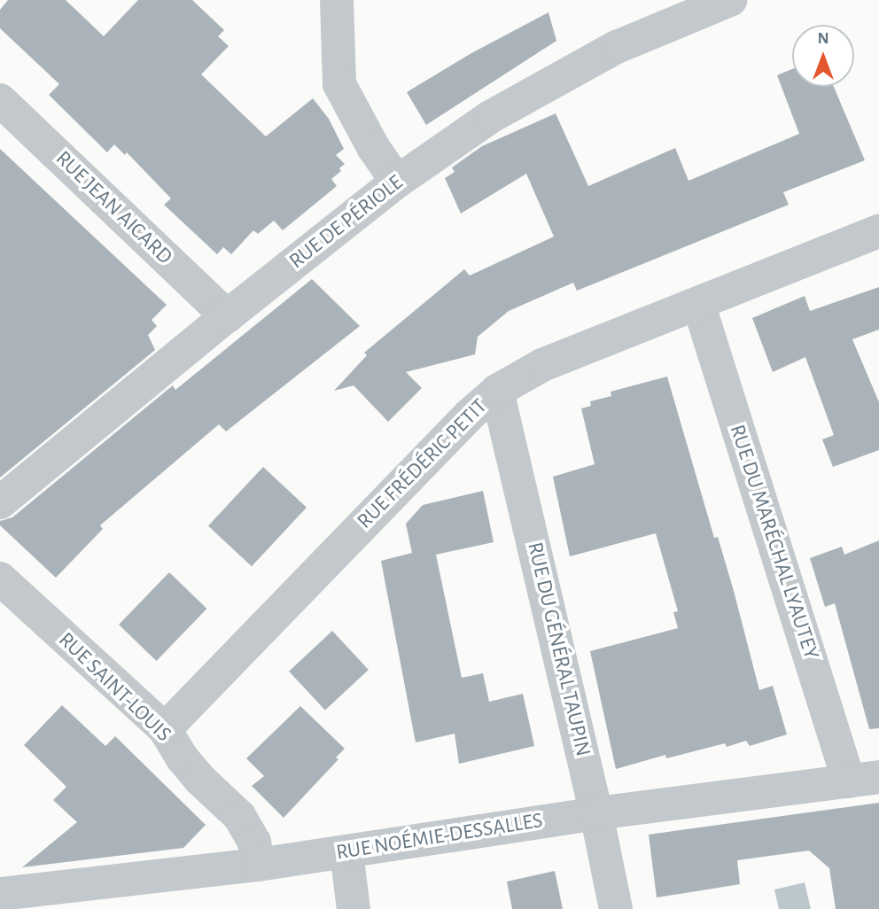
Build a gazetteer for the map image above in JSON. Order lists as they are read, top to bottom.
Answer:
{
  "streets": {
    "street": [
      "RUE JEAN AICARD",
      "RUE DE PÉRIOLE",
      "RUE FRÉDÉRIC PETIT",
      "RUE DU MARÉCHAL LYAUTEY",
      "RUE DU GÉNÉRAL TAUPIN",
      "RUE SAINT-LOUIS",
      "RUE NOÉMIE-DESSALLES"
    ]
  },
  "crossings": [
    ["RUE JEAN AICARD", "RUE DE PÉRIOLE"],
    ["RUE FRÉDÉRIC PETIT", "RUE DU MARÉCHAL LYAUTEY"],
    ["RUE FRÉDÉRIC PETIT", "RUE DU GÉNÉRAL TAUPIN"],
    ["RUE FRÉDÉRIC PETIT", "RUE SAINT-LOUIS"],
    ["RUE DU MARÉCHAL LYAUTEY", "RUE NOÉMIE-DESSALLES"],
    ["RUE DU GÉNÉRAL TAUPIN", "RUE NOÉMIE-DESSALLES"],
    ["RUE SAINT-LOUIS", "RUE NOÉMIE-DESSALLES"]
  ],
  "north": "top"
}
